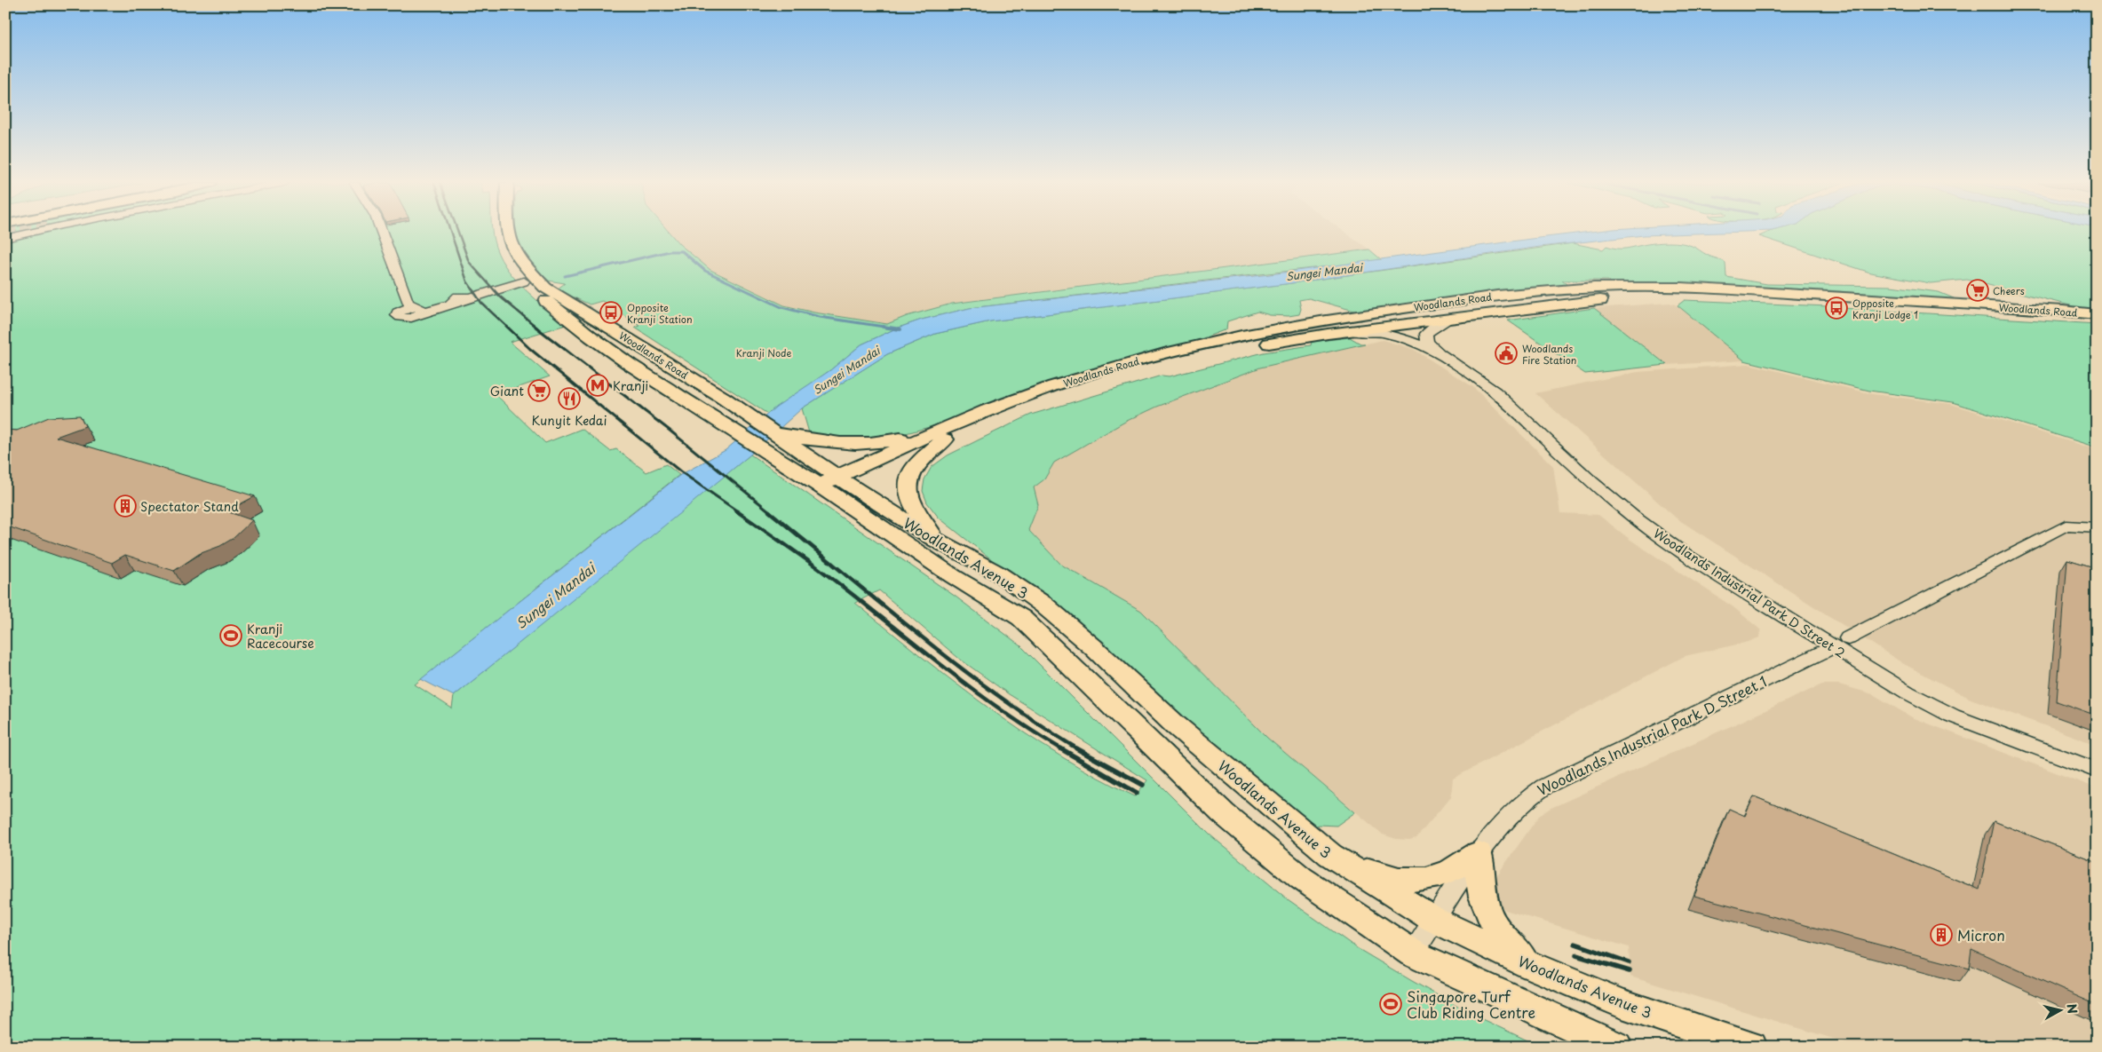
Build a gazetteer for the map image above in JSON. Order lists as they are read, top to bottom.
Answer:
{
  "streets": {
    "main road": ["Woodlands Road", "Woodlands Avenue 3"],
    "street": ["Woodlands Industrial Park D Street 2", "Woodlands Industrial Park D Street 1"]
  },
  "crossings": [
    ["Woodlands Road", "Woodlands Avenue 3"],
    ["Woodlands Road", "Woodlands Industrial Park D Street 2"],
    ["Woodlands Avenue 3", "Woodlands Industrial Park D Street 1"],
    ["Woodlands Industrial Park D Street 2", "Woodlands Industrial Park D Street 1"]
  ],
  "water": ["Sungei Mandai"],
  "parks": ["Kranji Node"],
  "places": {
    "supermarket": ["Cheers", "Giant"],
    "bus stop": ["Opposite Kranji Lodge 1", "Opposite Kranji Station"],
    "public building": ["Woodlands Fire Station"],
    "metro station": ["Kranji"],
    "restaurant": ["Kunyit Kedai"],
    "building": ["Spectator Stand", "Micron"],
    "sports": ["Kranji Racecourse", "Singapore Turf Club Riding Centre"]
  },
  "north": "right"
}
